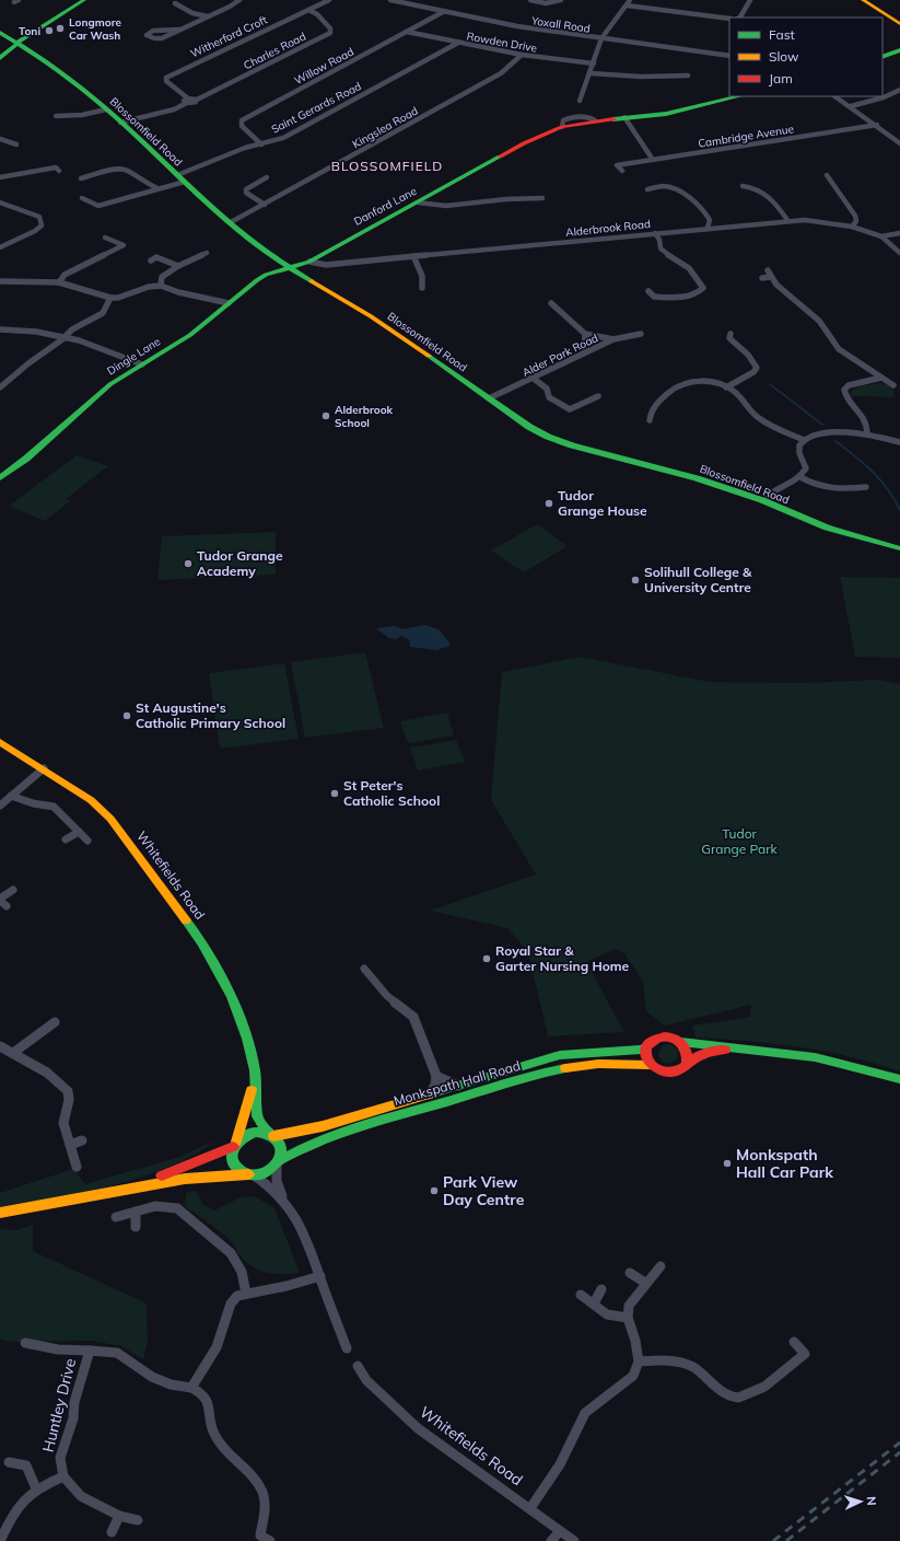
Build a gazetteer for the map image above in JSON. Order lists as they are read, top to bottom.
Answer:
{
  "streets": {
    "street": [
      "Yoxall Road",
      "Witherford Croft",
      "Rowden Drive",
      "Charles Road",
      "Willow Road",
      "Saint Gerards Road",
      "Kingslea Road",
      "Blossomfield Road",
      "Cambridge Avenue",
      "Danford Lane",
      "Alderbrook Road",
      "Alder Park Road",
      "Dingle Lane",
      "Whitefields Road",
      "Monkspath Hall Road",
      "Huntley Drive"
    ]
  },
  "crossings": [
    ["Yoxall Road", "Willow Road"],
    ["Witherford Croft", "Charles Road"],
    ["Rowden Drive", "Willow Road"],
    ["Rowden Drive", "Saint Gerards Road"],
    ["Rowden Drive", "Kingslea Road"],
    ["Charles Road", "Blossomfield Road"],
    ["Willow Road", "Saint Gerards Road"],
    ["Saint Gerards Road", "Blossomfield Road"],
    ["Kingslea Road", "Blossomfield Road"],
    ["Blossomfield Road", "Danford Lane"],
    ["Blossomfield Road", "Alder Park Road"],
    ["Blossomfield Road", "Dingle Lane"],
    ["Danford Lane", "Alderbrook Road"],
    ["Danford Lane", "Dingle Lane"],
    ["Whitefields Road", "Monkspath Hall Road"]
  ],
  "districts": ["BLOSSOMFIELD"],
  "parks": ["Tudor Grange Park"],
  "places": [
    "Longmore Car Wash",
    "Toni",
    "Alderbrook School",
    "Tudor Grange House",
    "Tudor Grange Academy",
    "Solihull College & University Centre",
    "St Augustine's Catholic Primary School",
    "St Peter's Catholic School",
    "Royal Star & Garter Nursing Home",
    "Monkspath Hall Car Park",
    "Park View Day Centre"
  ],
  "legend": ["Fast", "Slow", "Jam"],
  "north": "right"
}
